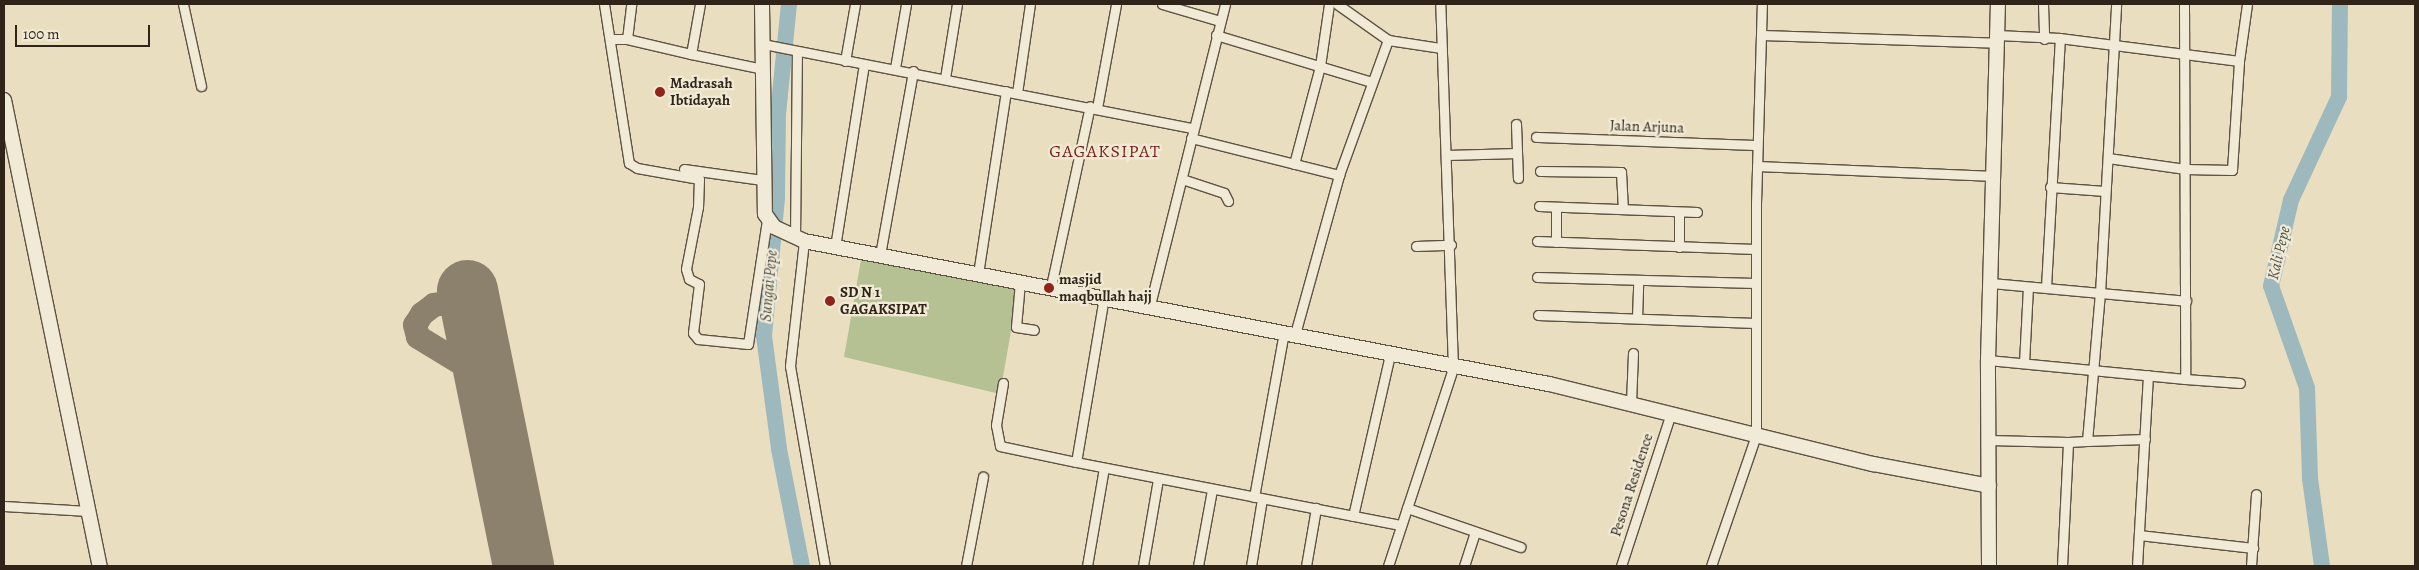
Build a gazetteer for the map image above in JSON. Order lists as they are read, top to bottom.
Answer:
{
  "streets": {
    "street": ["Jalan Arjuna", "Pesona Residence"]
  },
  "districts": ["GAGAKSIPAT"],
  "water": ["Kali Pepe", "Sungai Pepe"],
  "places": ["Madrasah Ibtidayah", "masjid maqbullah hajj", "SD N 1 GAGAKSIPAT"],
  "scale_bar": "100 m"
}
